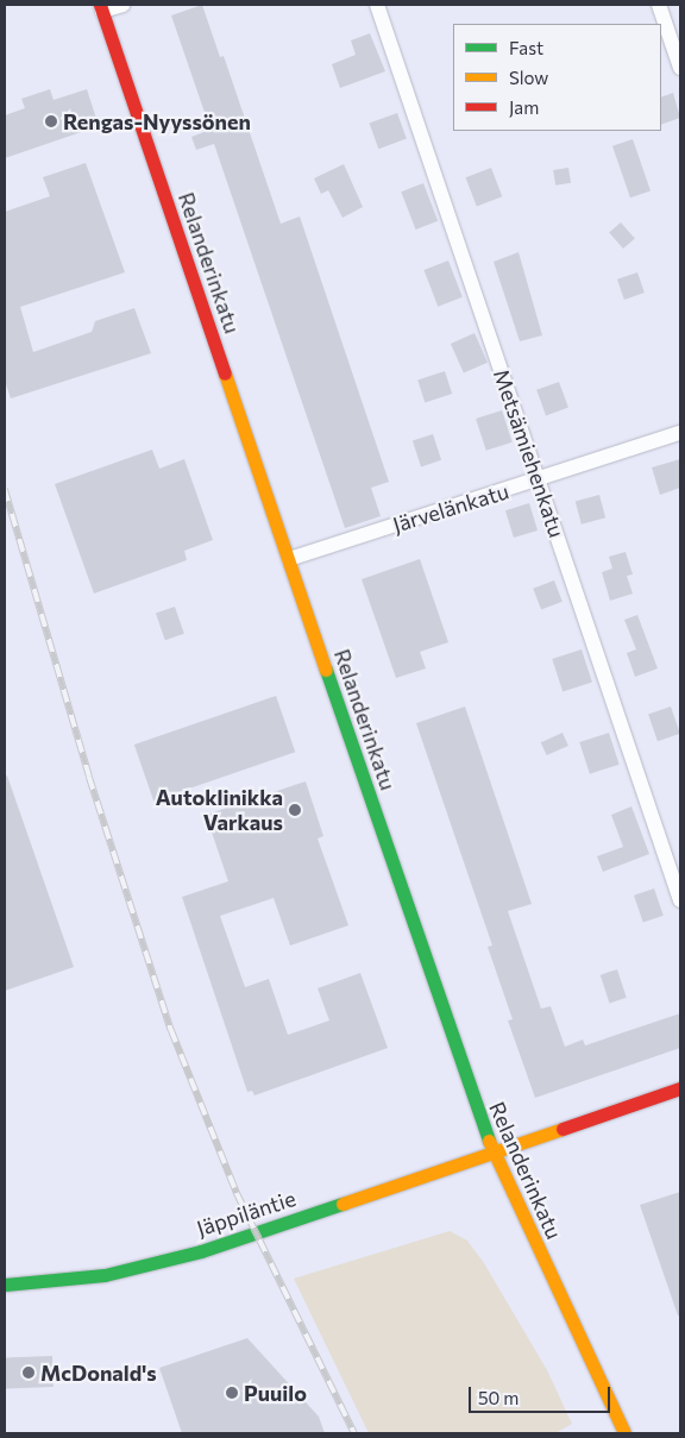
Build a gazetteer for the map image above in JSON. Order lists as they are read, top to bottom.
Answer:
{
  "streets": {
    "main road": ["Relanderinkatu", "Jäppiläntie"],
    "street": ["Metsämiehenkatu", "Järvelänkatu"]
  },
  "crossings": [
    ["Relanderinkatu", "Järvelänkatu"],
    ["Relanderinkatu", "Jäppiläntie"],
    ["Metsämiehenkatu", "Järvelänkatu"]
  ],
  "places": [
    "Rengas-Nyyssönen",
    "Autoklinikka Varkaus",
    "McDonald's",
    "Puuilo"
  ],
  "legend": ["Fast", "Slow", "Jam"],
  "scale_bar": "50 m"
}
